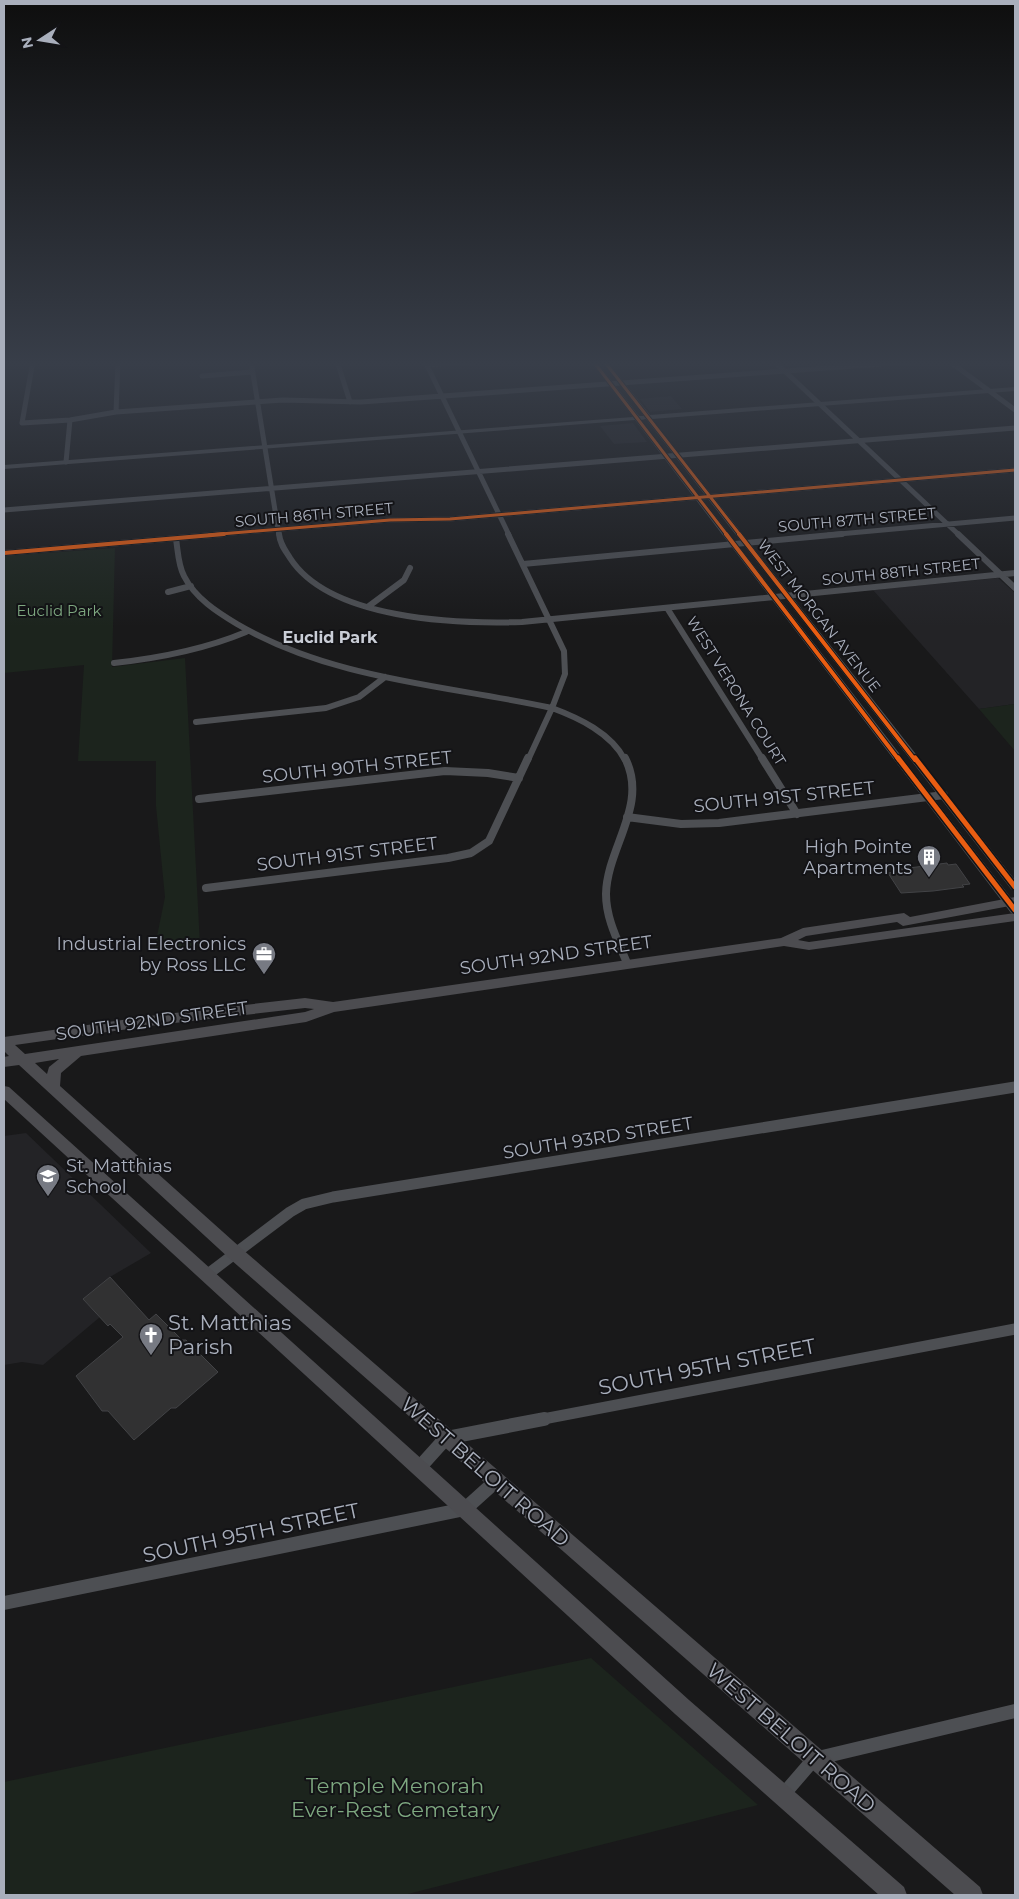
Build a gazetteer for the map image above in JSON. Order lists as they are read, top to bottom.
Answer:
{
  "streets": {
    "main road": ["SOUTH 92ND STREET", "WEST BELOIT ROAD"],
    "street": [
      "SOUTH 86TH STREET",
      "SOUTH 87TH STREET",
      "SOUTH 88TH STREET",
      "WEST MORGAN AVENUE",
      "WEST VERONA COURT",
      "SOUTH 90TH STREET",
      "SOUTH 91ST STREET",
      "SOUTH 93RD STREET",
      "SOUTH 95TH STREET"
    ]
  },
  "crossings": [
    ["SOUTH 86TH STREET", "SOUTH 88TH STREET"],
    ["SOUTH 86TH STREET", "WEST MORGAN AVENUE"],
    ["SOUTH 87TH STREET", "WEST MORGAN AVENUE"],
    ["SOUTH 88TH STREET", "WEST MORGAN AVENUE"],
    ["SOUTH 88TH STREET", "WEST VERONA COURT"],
    ["WEST MORGAN AVENUE", "SOUTH 91ST STREET"],
    ["WEST MORGAN AVENUE", "SOUTH 92ND STREET"],
    ["WEST VERONA COURT", "SOUTH 91ST STREET"],
    ["SOUTH 90TH STREET", "SOUTH 91ST STREET"],
    ["SOUTH 92ND STREET", "WEST BELOIT ROAD"],
    ["SOUTH 93RD STREET", "WEST BELOIT ROAD"],
    ["SOUTH 95TH STREET", "WEST BELOIT ROAD"]
  ],
  "districts": ["Euclid Park"],
  "parks": ["Euclid Park", "Temple Menorah Ever-Rest Cemetary"],
  "places": {
    "building": ["High Pointe Apartments"],
    "office": ["Industrial Electronics by Ross LLC"],
    "school or university": ["St. Matthias School"],
    "church": ["St. Matthias Parish"]
  },
  "north": "left"
}
